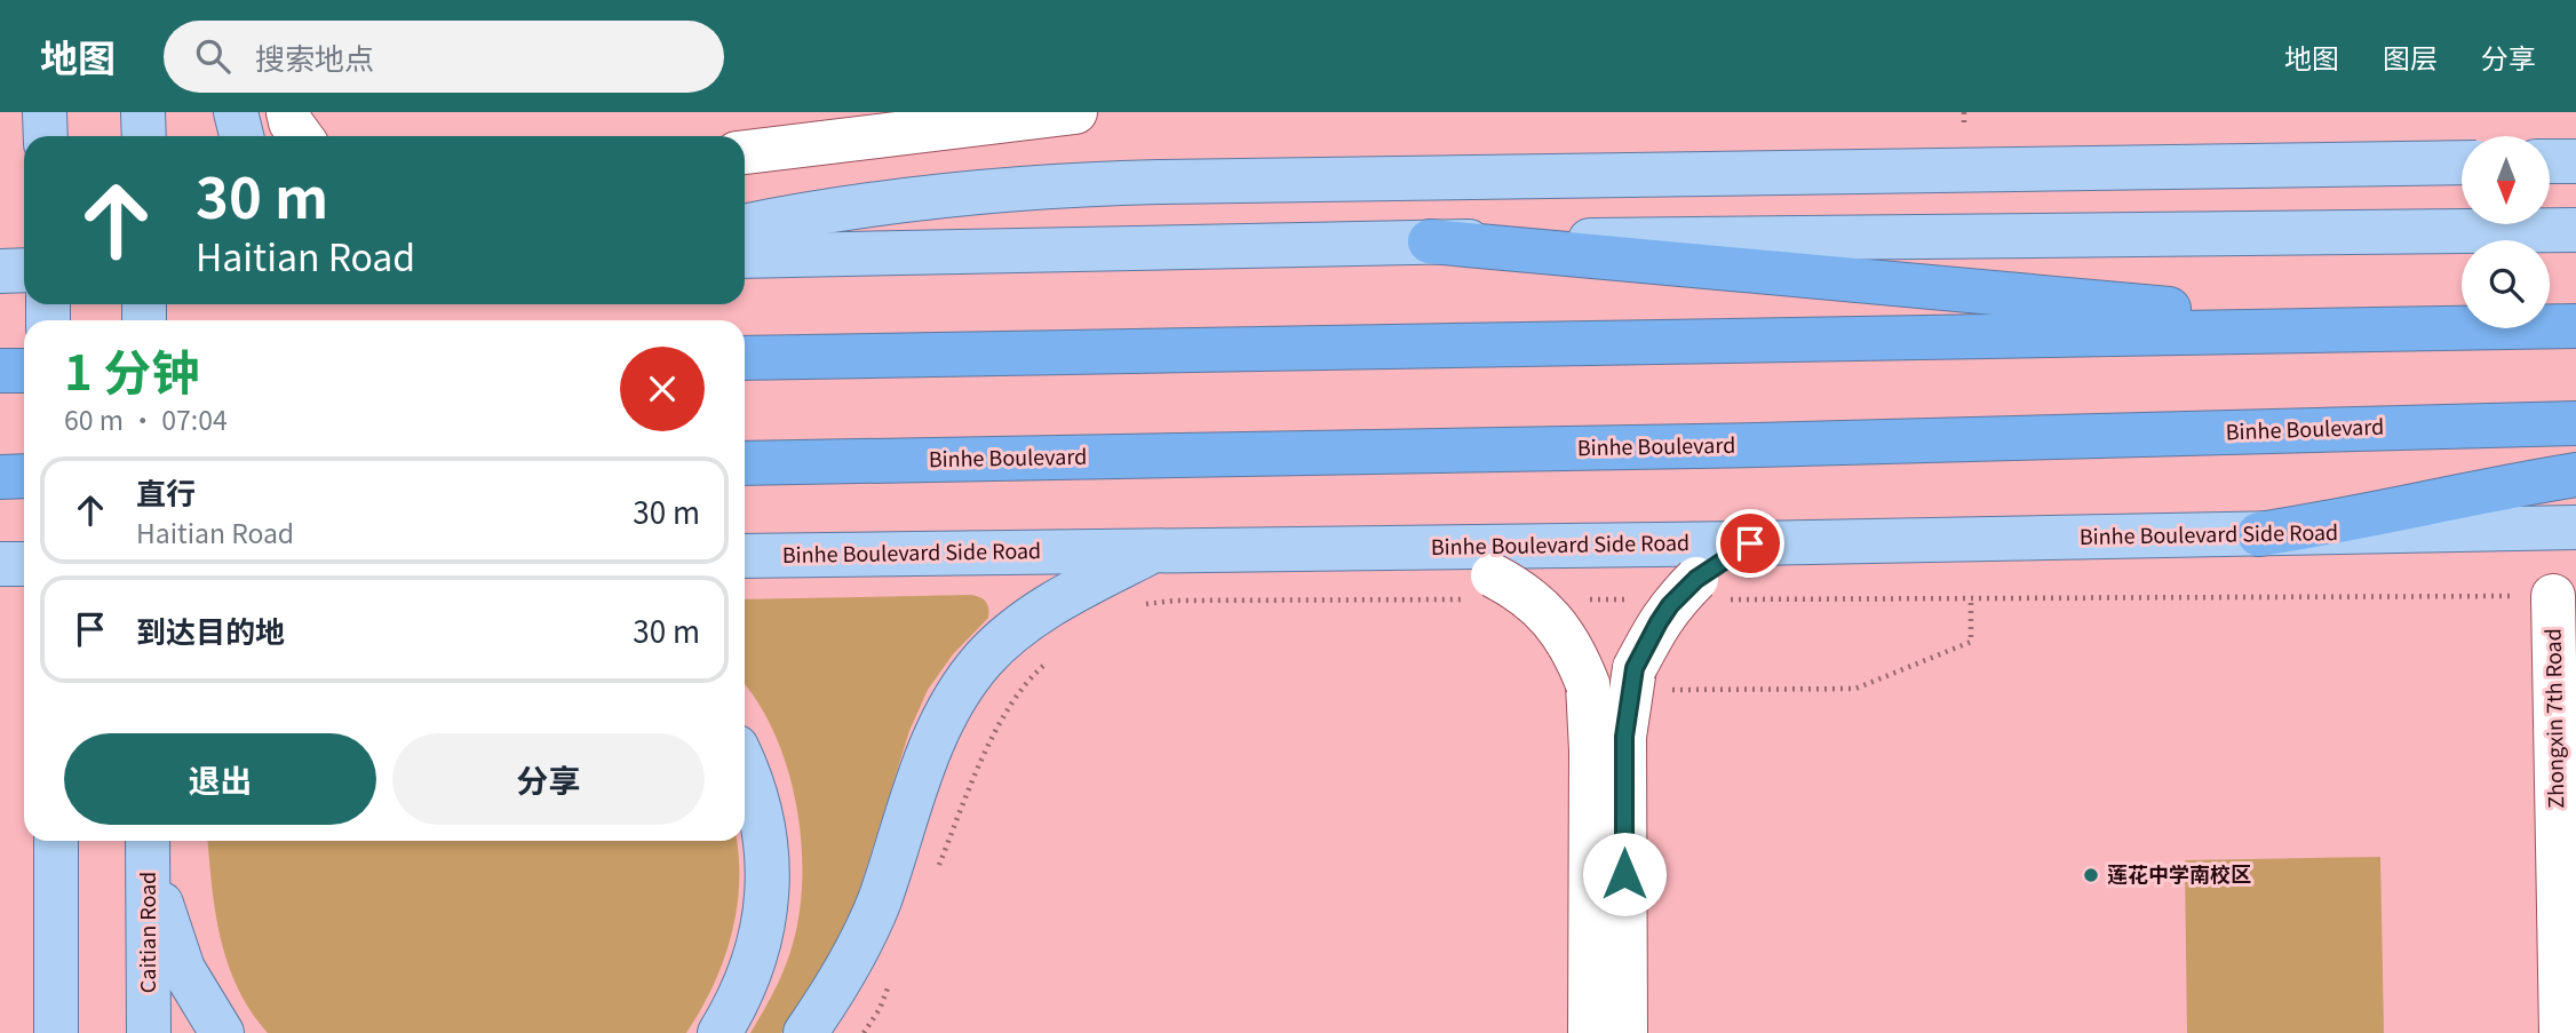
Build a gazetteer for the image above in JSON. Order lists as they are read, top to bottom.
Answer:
{
  "streets": {
    "highway": ["Binhe Boulevard"],
    "main road": ["Binhe Boulevard Side Road", "Caitian Road"],
    "street": ["Zhongxin 7th Road"]
  },
  "places": ["莲花中学南校区"],
  "north": "bottom",
  "page": {
    "header": "地图",
    "search": "搜索地点",
    "nav": ["地图", "图层", "分享"],
    "turn": ["30 m", "Haitian Road"],
    "heading": ["1 分钟", "60 m · 07:04"],
    "list": [
      {
        "name": "直行",
        "note": "Haitian Road",
        "value": "30 m"
      },
      {
        "name": "到达目的地",
        "value": "30 m"
      }
    ],
    "buttons": ["退出", "分享"]
  }
}
